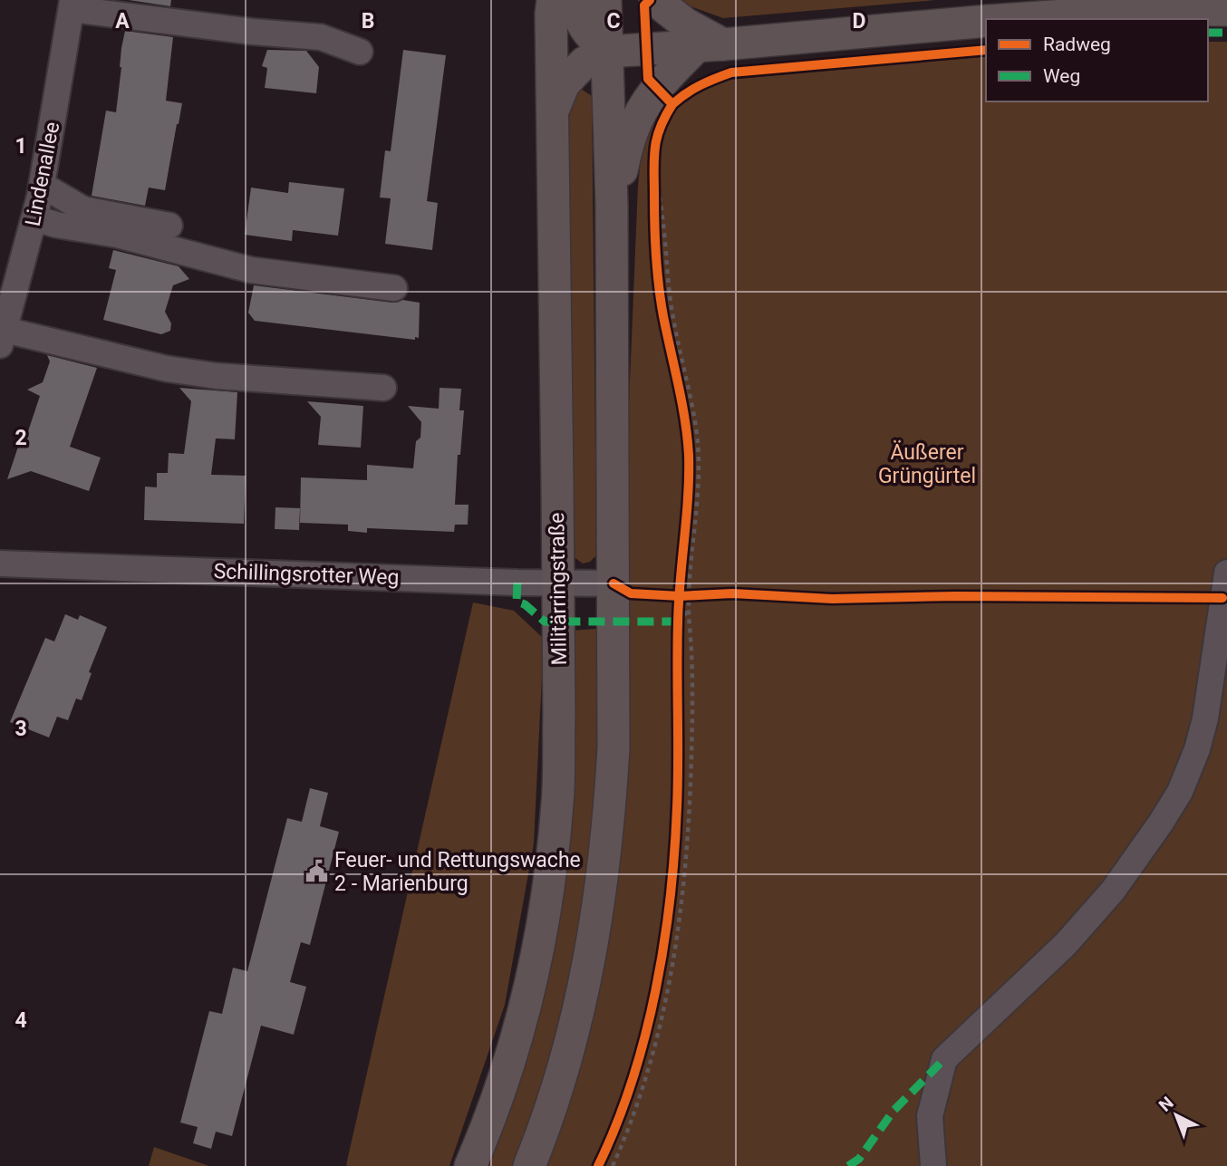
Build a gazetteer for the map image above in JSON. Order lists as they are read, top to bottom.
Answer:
{
  "streets": {
    "main road": ["Militärringstraße"],
    "street": ["Lindenallee", "Schillingsrotter Weg"]
  },
  "crossings": [
    ["Schillingsrotter Weg", "Militärringstraße"]
  ],
  "parks": ["Äußerer Grüngürtel"],
  "places": {
    "public building": ["Feuer- und Rettungswache 2 - Marienburg"]
  },
  "legend": ["Radweg", "Weg"],
  "north": "top left",
  "grid": {
    "columns": [
      "A",
      "B",
      "C",
      "D"
    ],
    "rows": [
      "1",
      "2",
      "3",
      "4"
    ]
  }
}
